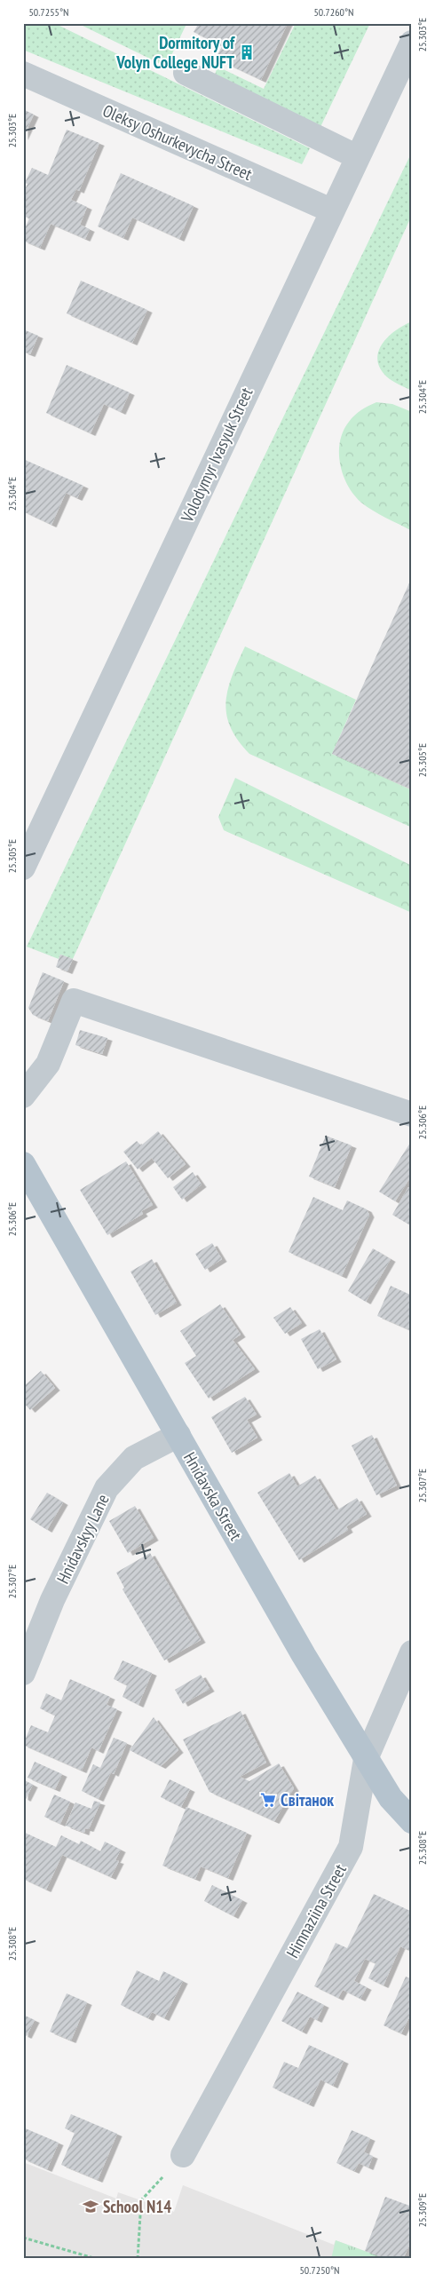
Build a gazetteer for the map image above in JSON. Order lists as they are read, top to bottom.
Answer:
{
  "streets": {
    "main road": ["Hnidavska Street"],
    "street": [
      "Oleksy Oshurkevycha Street",
      "Volodymyr Ivasyuk Street",
      "Hnidavskyy Lane",
      "Himnaziina Street"
    ]
  },
  "crossings": [
    ["Oleksy Oshurkevycha Street", "Volodymyr Ivasyuk Street"],
    ["Hnidavska Street", "Hnidavskyy Lane"],
    ["Hnidavska Street", "Himnaziina Street"]
  ],
  "places": {
    "building": ["Dormitory of Volyn College NUFT"],
    "supermarket": ["Світанок"],
    "school or university": ["School N14"]
  },
  "coordinates": [
    "50.7255°N",
    "50.7260°N",
    "25.303°E",
    "25.304°E",
    "25.305°E",
    "25.306°E",
    "25.307°E",
    "25.308°E",
    "25.309°E",
    "50.7250°N"
  ]
}
